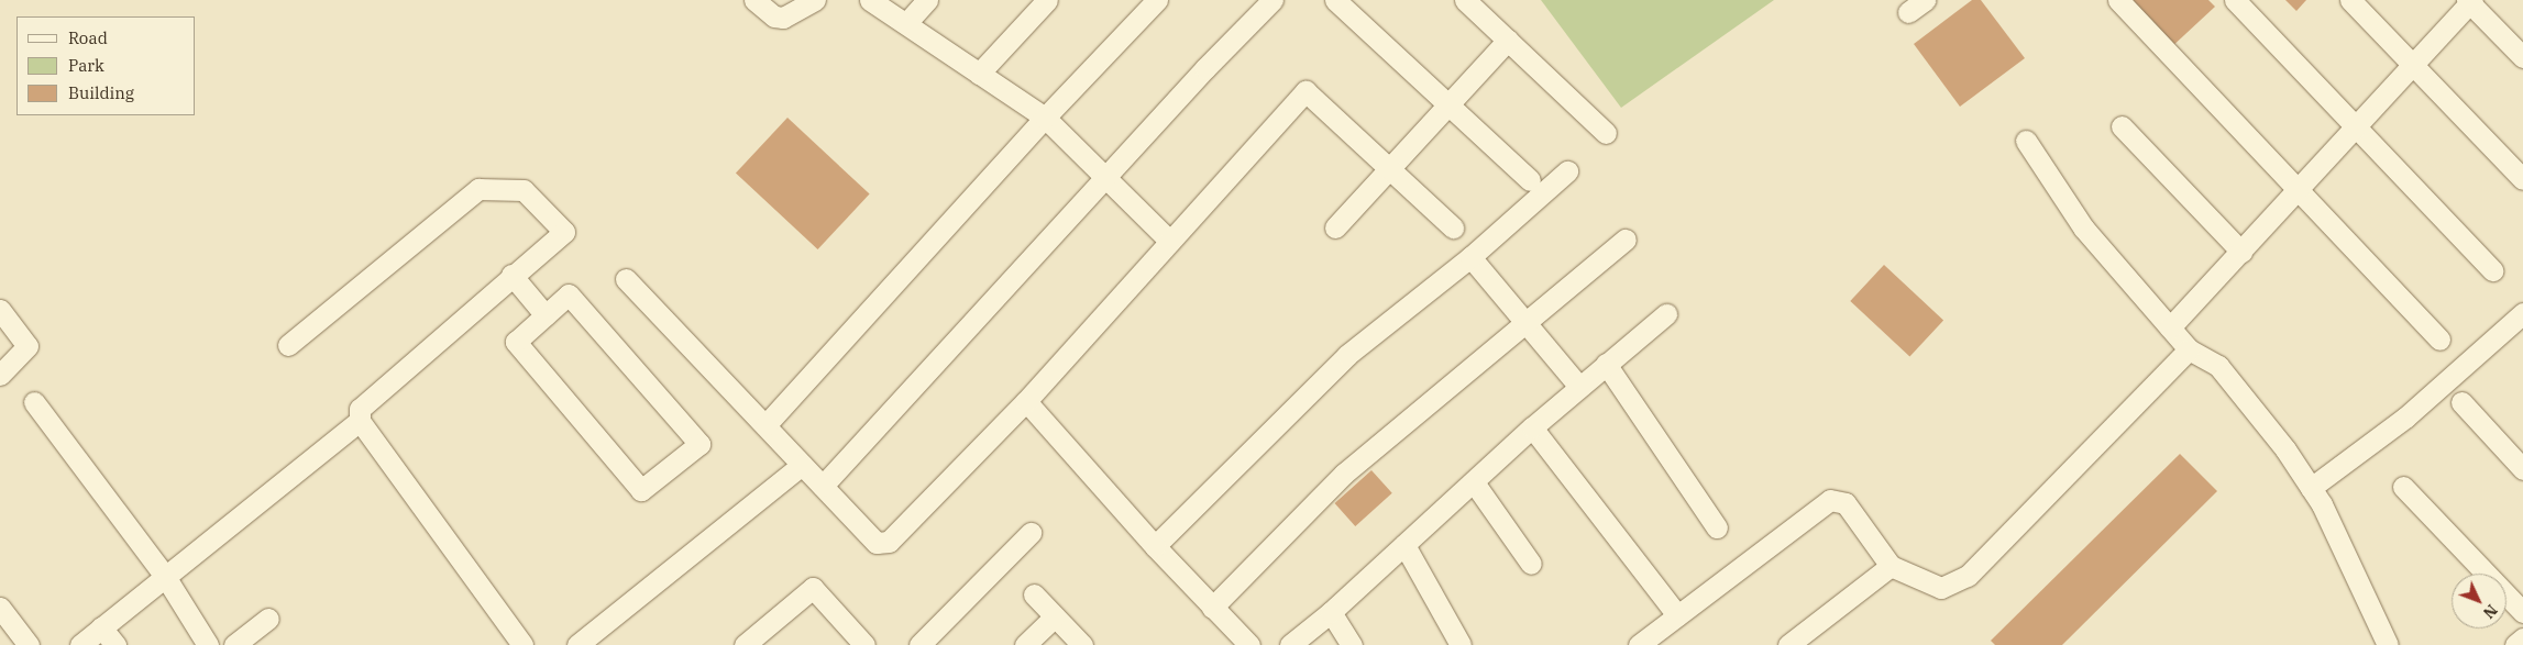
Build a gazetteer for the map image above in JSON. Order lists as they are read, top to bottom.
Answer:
{
  "legend": ["Road", "Park", "Building"],
  "north": "bottom right"
}
